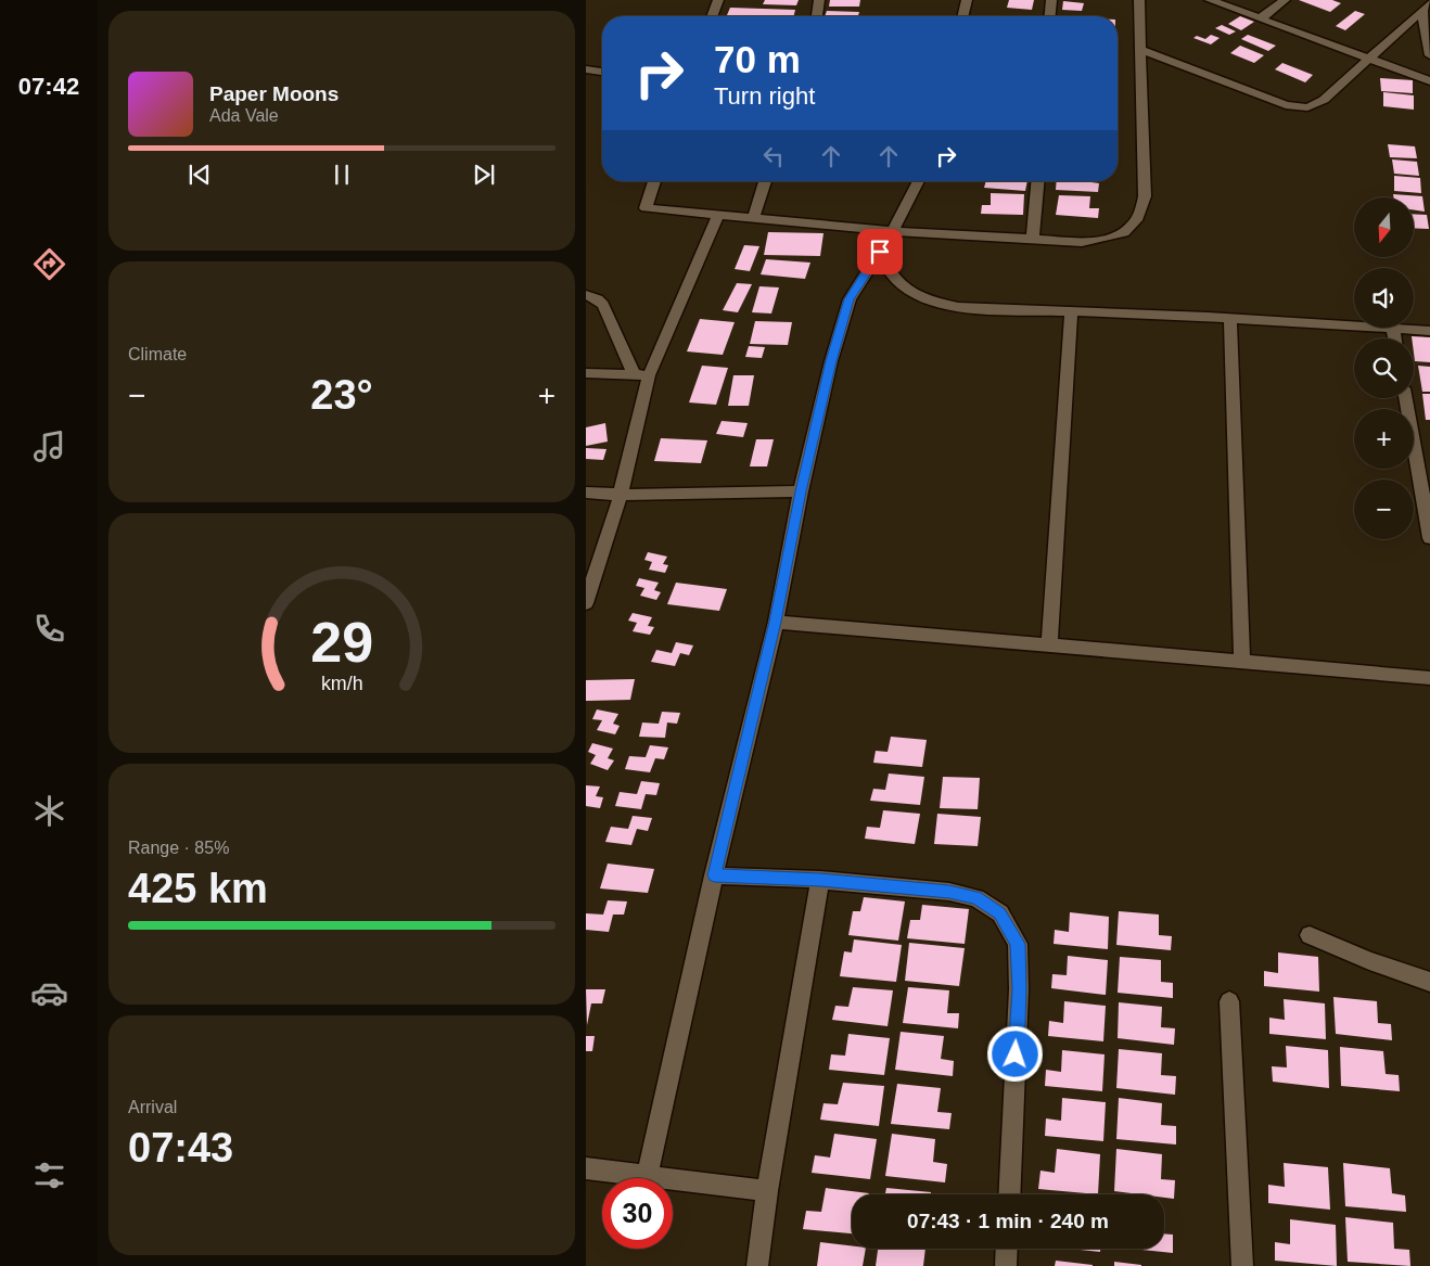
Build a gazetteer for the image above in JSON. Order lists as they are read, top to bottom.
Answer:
{
  "north": "bottom",
  "page": {
    "tabs": "07:42",
    "turn": ["70 m", "Turn right"],
    "song": ["Paper Moons", "Ada Vale"],
    "map_buttons": ["+", "−"],
    "tile": [
      "Climate",
      ["Range · 85%", "425 km"],
      ["Arrival", "07:43"]
    ],
    "heat": ["−", "23°", "+"],
    "limit": "30",
    "trip": "07:43 · 1 min · 240 m",
    "gauge": ["29", "km/h"]
  }
}
